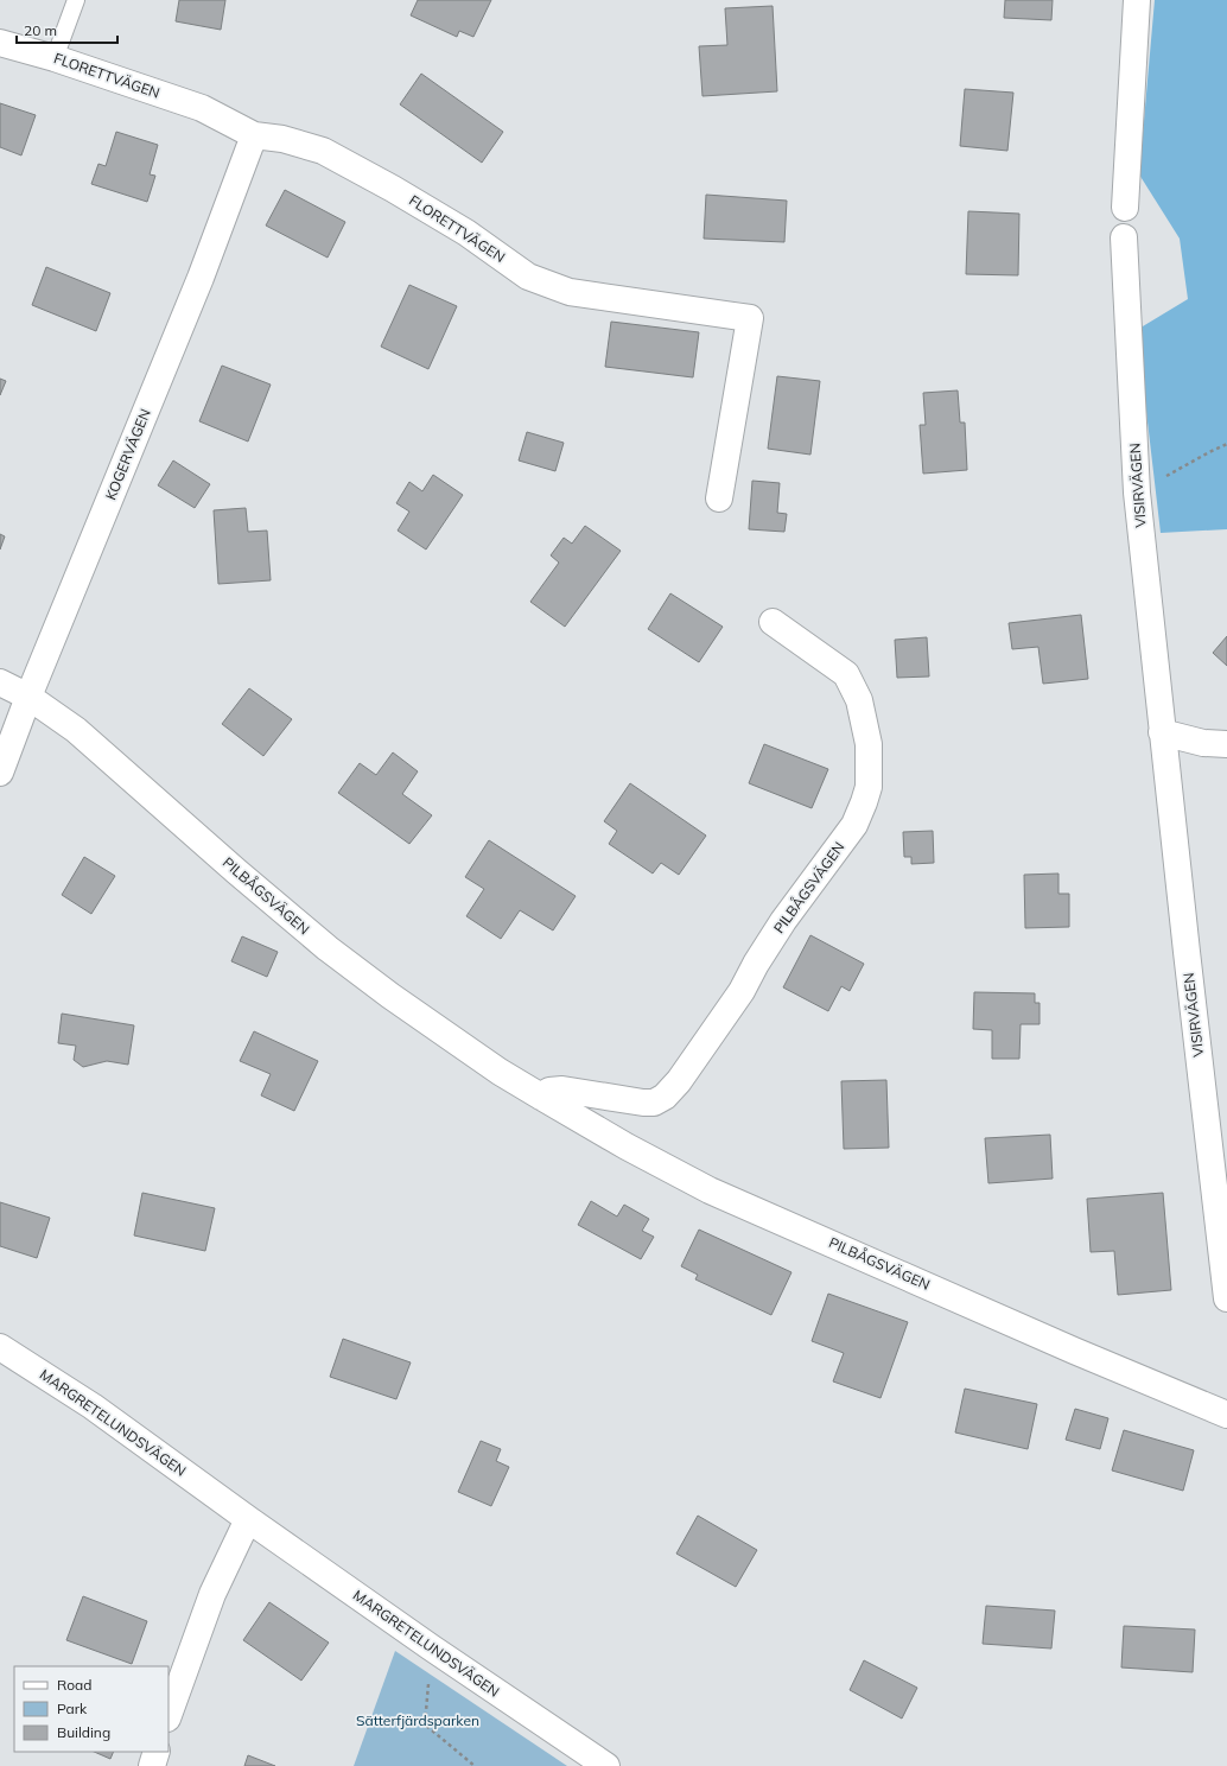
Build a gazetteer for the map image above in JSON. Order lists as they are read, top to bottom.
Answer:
{
  "streets": {
    "street": [
      "FLORETTVÄGEN",
      "KOGERVÄGEN",
      "VISIRVÄGEN",
      "PILBÅGSVÄGEN",
      "MARGRETELUNDSVÄGEN"
    ]
  },
  "crossings": [
    ["FLORETTVÄGEN", "KOGERVÄGEN"],
    ["KOGERVÄGEN", "PILBÅGSVÄGEN"]
  ],
  "parks": ["Sätterfjärdsparken"],
  "legend": ["Road", "Park", "Building"],
  "scale_bar": "20 m"
}
